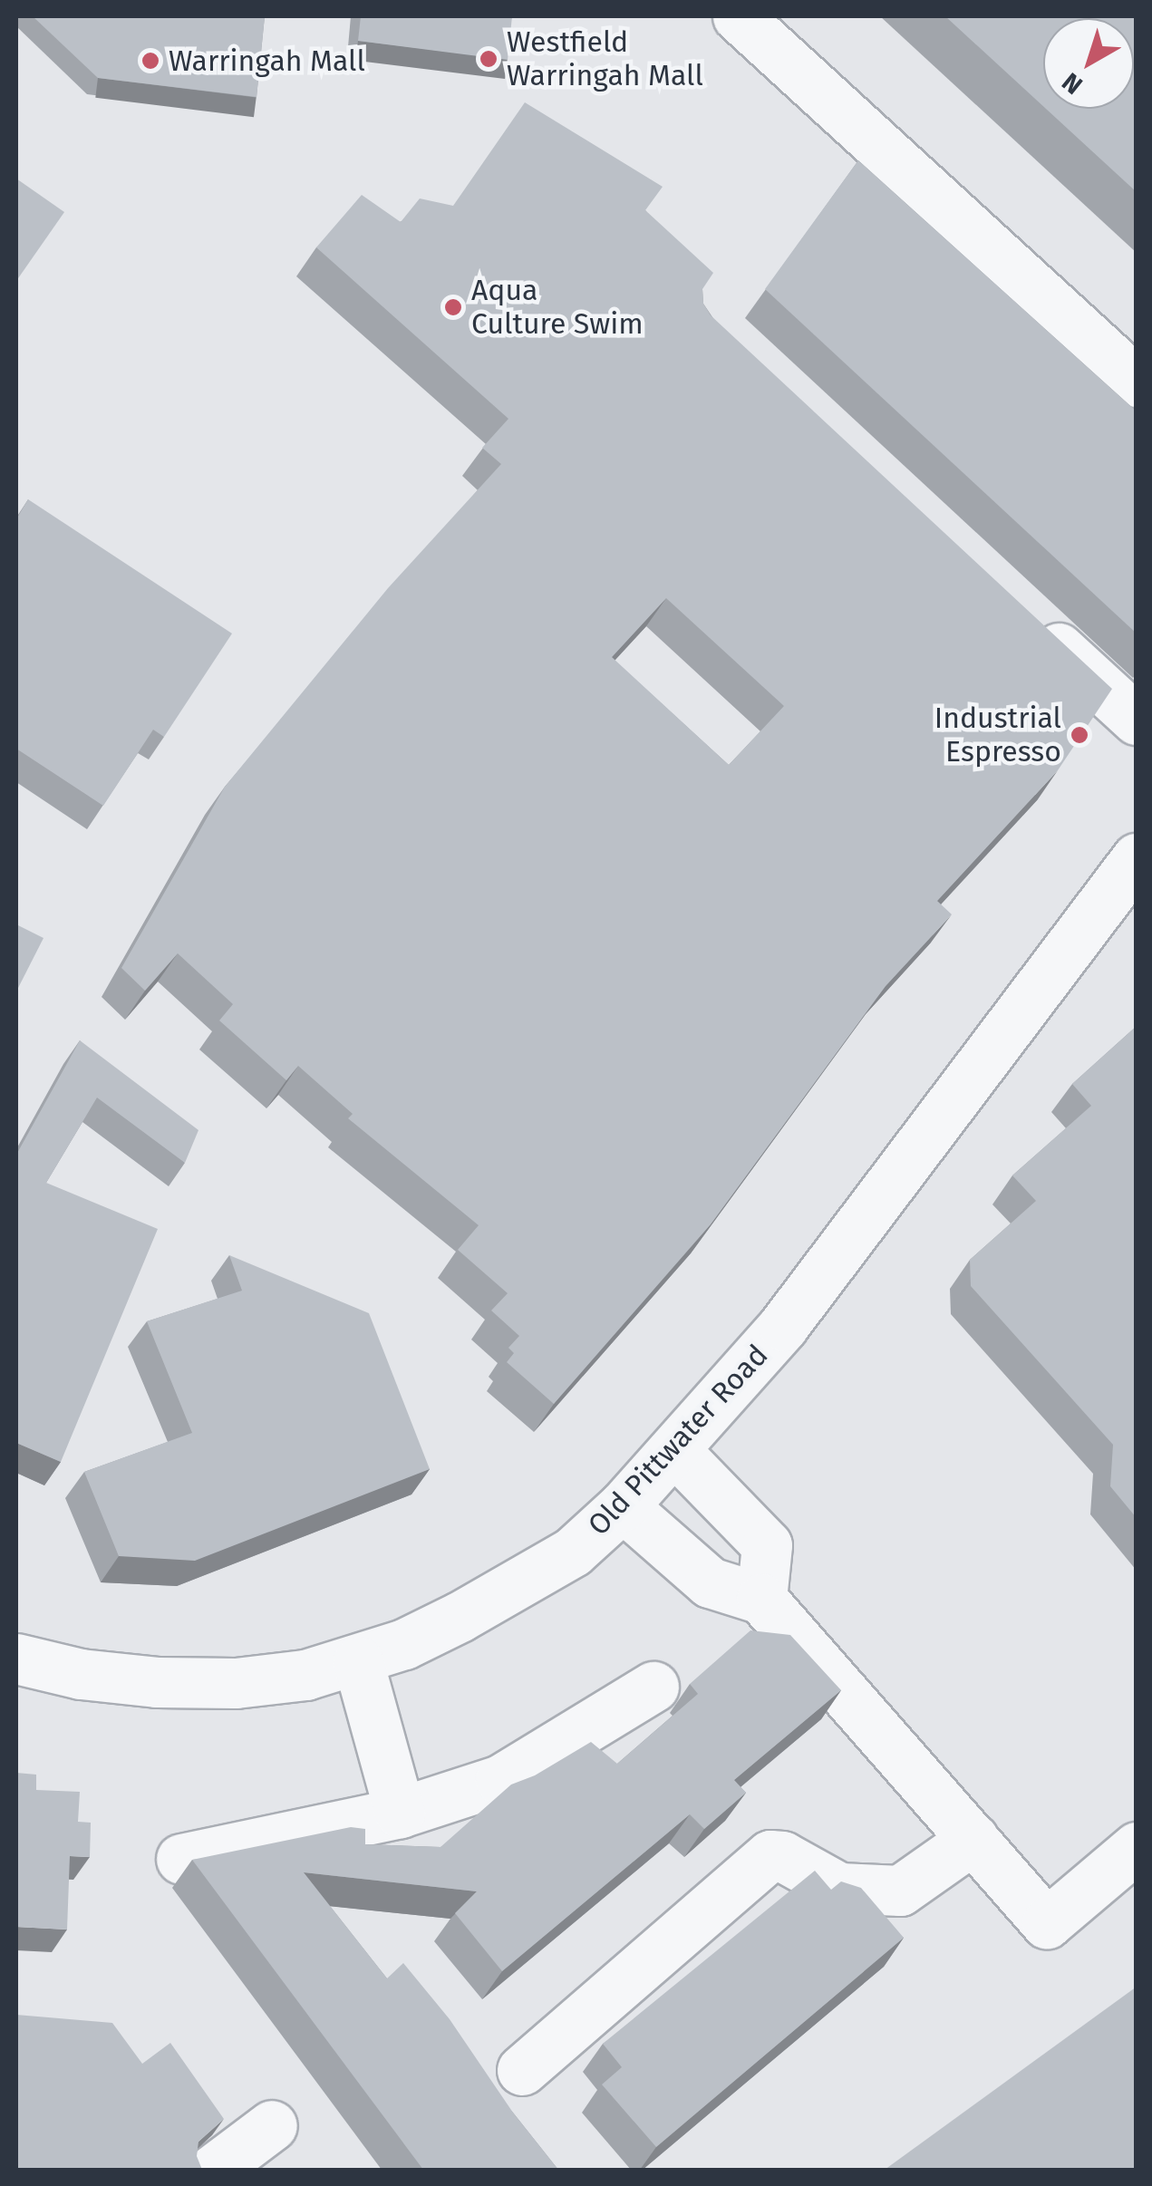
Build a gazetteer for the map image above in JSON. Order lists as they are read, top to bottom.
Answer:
{
  "streets": {
    "street": ["Old Pittwater Road"]
  },
  "places": [
    "Westfield Warringah Mall",
    "Warringah Mall",
    "Aqua Culture Swim",
    "Industrial Espresso"
  ],
  "north": "bottom left"
}
